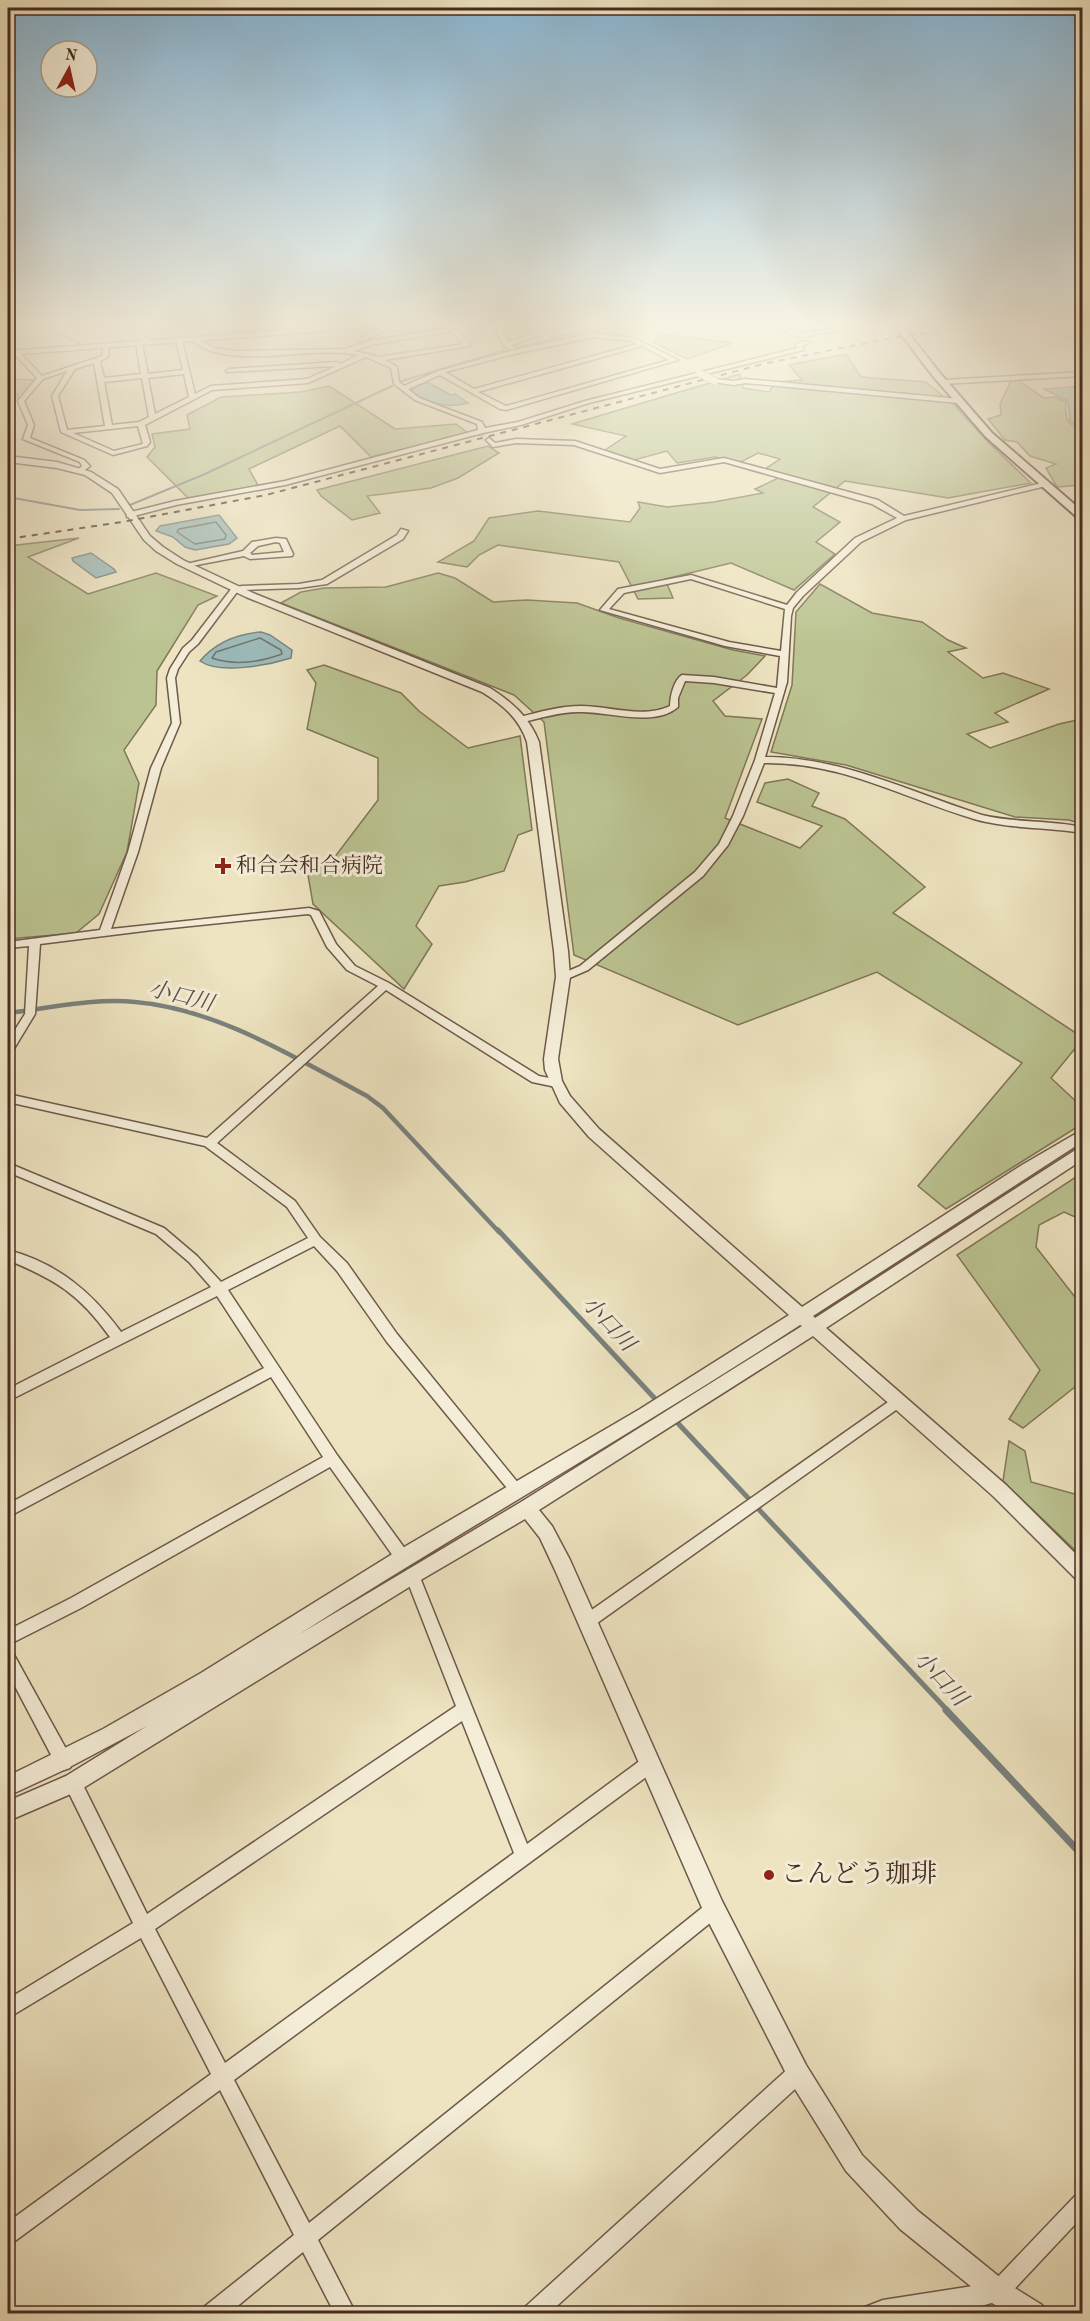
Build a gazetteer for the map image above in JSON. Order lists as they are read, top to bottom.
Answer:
{
  "water": ["小口川"],
  "places": {
    "health": ["和合会和合病院"],
    "other": ["こんどう珈琲"]
  },
  "north": "top"
}
